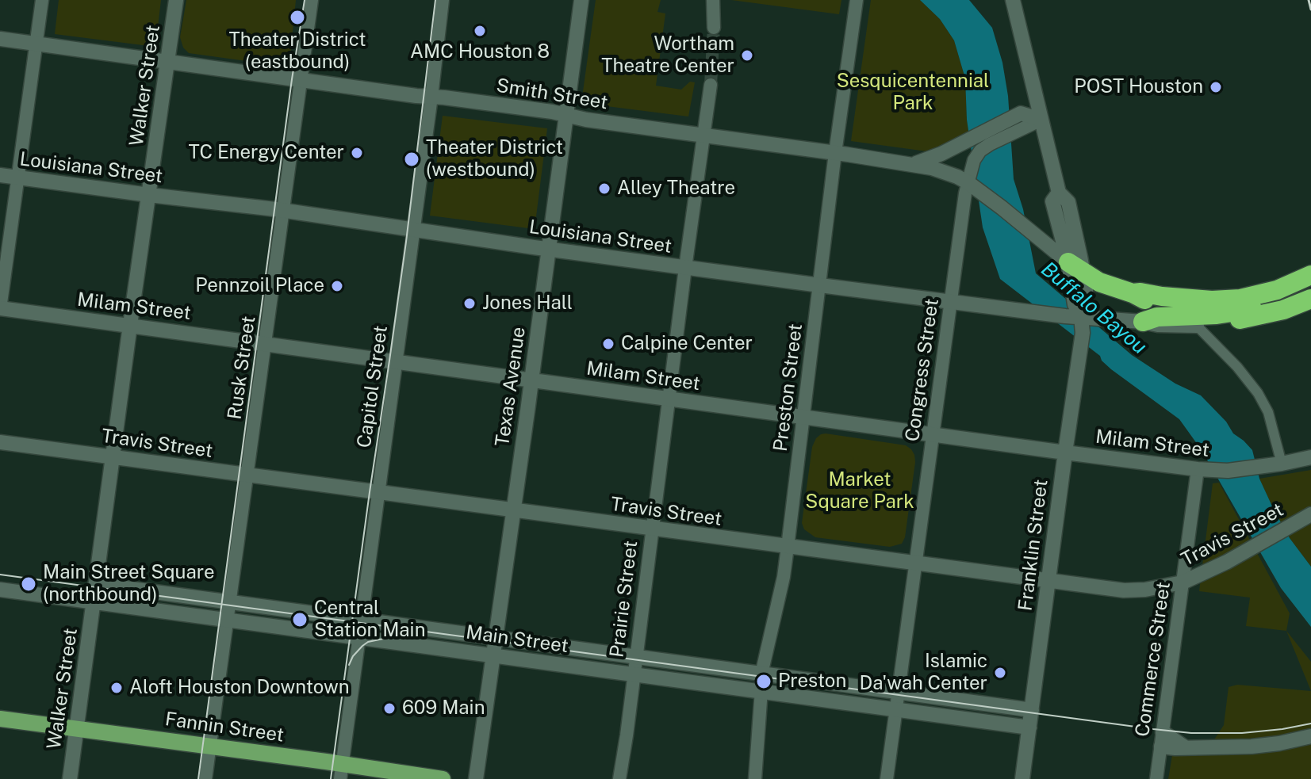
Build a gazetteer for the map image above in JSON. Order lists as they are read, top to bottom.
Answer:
{
  "streets": {
    "main road": [
      "Walker Street",
      "Smith Street",
      "Louisiana Street",
      "Milam Street",
      "Texas Avenue",
      "Travis Street",
      "Franklin Street",
      "Main Street",
      "Fannin Street"
    ],
    "street": [
      "Rusk Street",
      "Congress Street",
      "Capitol Street",
      "Preston Street",
      "Prairie Street",
      "Commerce Street"
    ]
  },
  "crossings": [
    ["Walker Street", "Smith Street"],
    ["Walker Street", "Louisiana Street"],
    ["Walker Street", "Milam Street"],
    ["Walker Street", "Travis Street"],
    ["Walker Street", "Main Street"],
    ["Walker Street", "Fannin Street"],
    ["Smith Street", "Rusk Street"],
    ["Smith Street", "Congress Street"],
    ["Smith Street", "Capitol Street"],
    ["Smith Street", "Texas Avenue"],
    ["Smith Street", "Preston Street"],
    ["Smith Street", "Franklin Street"],
    ["Smith Street", "Prairie Street"],
    ["Louisiana Street", "Rusk Street"],
    ["Louisiana Street", "Congress Street"],
    ["Louisiana Street", "Capitol Street"],
    ["Louisiana Street", "Texas Avenue"],
    ["Louisiana Street", "Preston Street"],
    ["Louisiana Street", "Franklin Street"],
    ["Louisiana Street", "Prairie Street"],
    ["Milam Street", "Rusk Street"],
    ["Milam Street", "Congress Street"],
    ["Milam Street", "Capitol Street"],
    ["Milam Street", "Texas Avenue"],
    ["Milam Street", "Preston Street"],
    ["Milam Street", "Franklin Street"],
    ["Milam Street", "Prairie Street"],
    ["Milam Street", "Commerce Street"],
    ["Rusk Street", "Travis Street"],
    ["Rusk Street", "Main Street"],
    ["Rusk Street", "Fannin Street"],
    ["Congress Street", "Travis Street"],
    ["Congress Street", "Main Street"],
    ["Capitol Street", "Travis Street"],
    ["Capitol Street", "Main Street"],
    ["Capitol Street", "Fannin Street"],
    ["Texas Avenue", "Travis Street"],
    ["Texas Avenue", "Main Street"],
    ["Preston Street", "Travis Street"],
    ["Preston Street", "Main Street"],
    ["Travis Street", "Franklin Street"],
    ["Travis Street", "Prairie Street"],
    ["Travis Street", "Commerce Street"],
    ["Franklin Street", "Main Street"],
    ["Prairie Street", "Main Street"]
  ],
  "water": ["Buffalo Bayou"],
  "parks": ["Sesquicentennial Park", "Market Square Park"],
  "places": [
    "Theater District (eastbound)",
    "AMC Houston 8",
    "Wortham Theatre Center",
    "POST Houston",
    "TC Energy Center",
    "Theater District (westbound)",
    "Alley Theatre",
    "Pennzoil Place",
    "Jones Hall",
    "Calpine Center",
    "Main Street Square (northbound)",
    "Central Station Main",
    "Islamic Da'wah Center",
    "Preston",
    "Aloft Houston Downtown",
    "609 Main"
  ]
}
